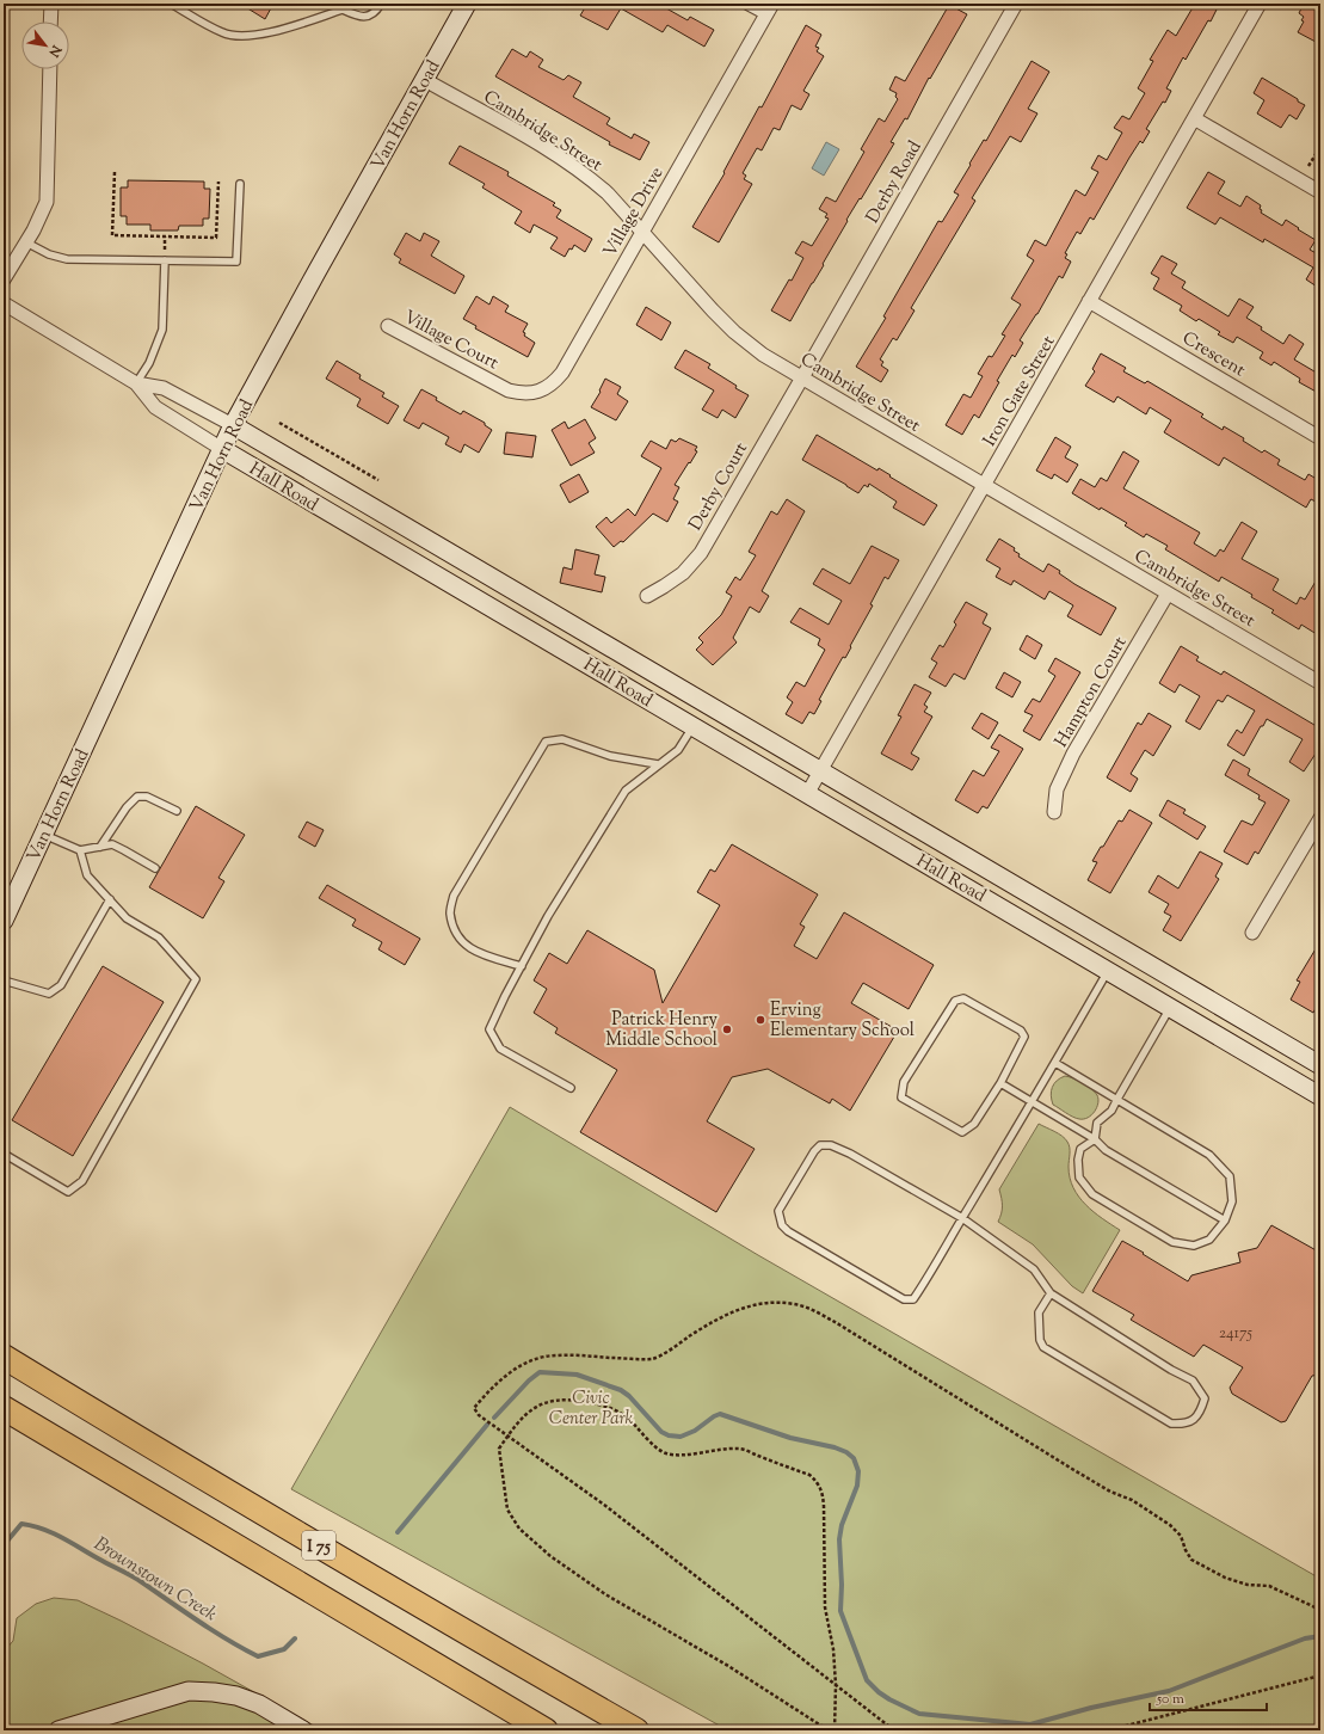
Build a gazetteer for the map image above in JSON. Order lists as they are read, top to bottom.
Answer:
{
  "streets": {
    "highway": ["I 75"],
    "street": [
      "Van Horn Road",
      "Cambridge Street",
      "Derby Road",
      "Village Drive",
      "Village Court",
      "Crescent",
      "Iron Gate Street",
      "Hall Road",
      "Derby Court",
      "Hampton Court"
    ]
  },
  "crossings": [
    ["Van Horn Road", "Cambridge Street"],
    ["Van Horn Road", "Hall Road"],
    ["Cambridge Street", "Derby Road"],
    ["Cambridge Street", "Village Drive"],
    ["Cambridge Street", "Iron Gate Street"],
    ["Cambridge Street", "Derby Court"],
    ["Cambridge Street", "Hampton Court"],
    ["Derby Road", "Derby Court"],
    ["Village Drive", "Village Court"],
    ["Crescent", "Iron Gate Street"],
    ["Iron Gate Street", "Hall Road"]
  ],
  "water": ["Brownstown Creek"],
  "parks": ["Civic Center Park"],
  "places": ["Erving Elementary School", "Patrick Henry Middle School"],
  "house_numbers": ["24175"],
  "scale_bar": "50 m",
  "north": "bottom right"
}
